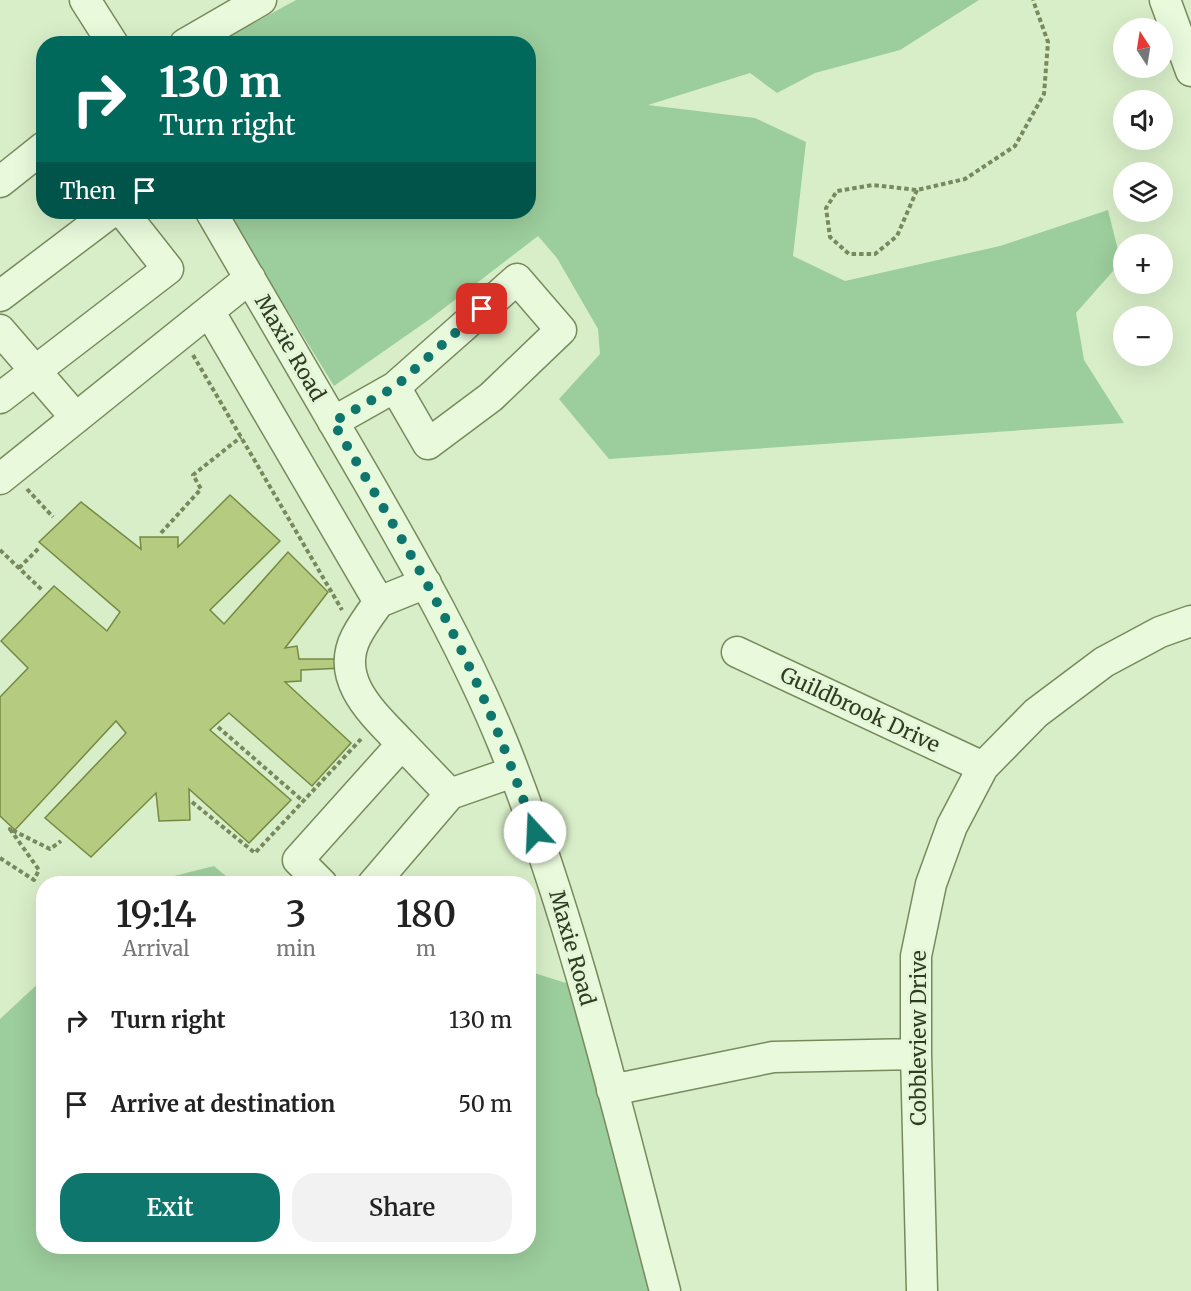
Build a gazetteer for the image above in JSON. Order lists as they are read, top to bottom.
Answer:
{
  "streets": {
    "street": ["Maxie Road", "Guildbrook Drive", "Cobbleview Drive"]
  },
  "crossings": [
    ["Guildbrook Drive", "Cobbleview Drive"]
  ],
  "north": "top",
  "page": {
    "map_buttons": ["+", "−"],
    "turn": ["130 m", "Turn right"],
    "then": "Then",
    "eta": [
      "19:14",
      "Arrival",
      "3",
      "min",
      "180",
      "m"
    ],
    "list": [
      {
        "name": "Turn right",
        "value": "130 m"
      },
      {
        "name": "Arrive at destination",
        "value": "50 m"
      }
    ],
    "buttons": ["Exit", "Share"]
  }
}
